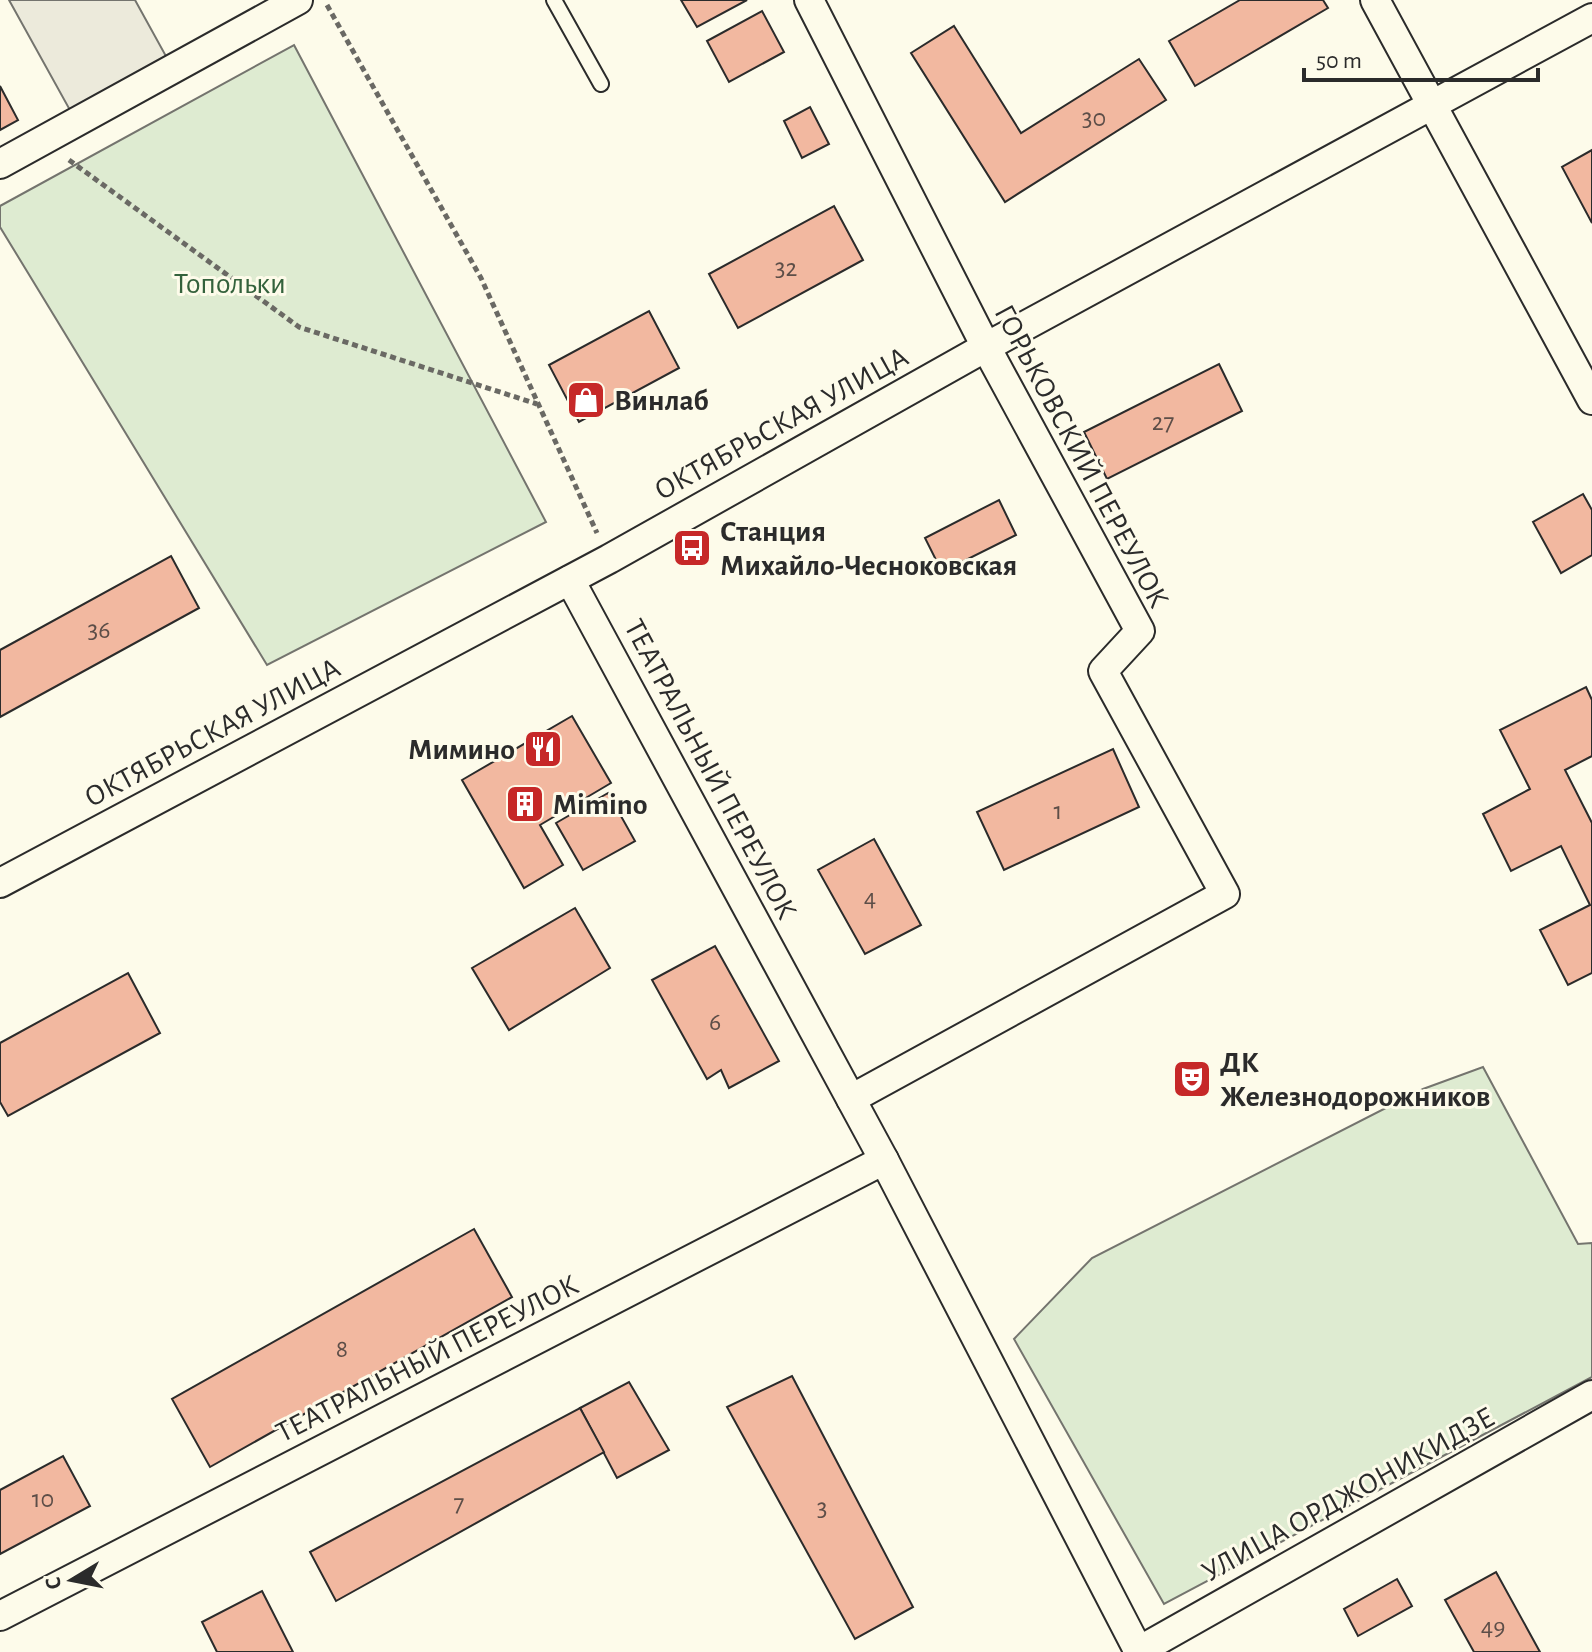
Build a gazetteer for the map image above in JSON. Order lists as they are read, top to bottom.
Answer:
{
  "streets": {
    "street": [
      "ОКТЯБРЬСКАЯ УЛИЦА",
      "ГОРЬКОВСКИЙ ПЕРЕУЛОК",
      "ТЕАТРАЛЬНЫЙ ПЕРЕУЛОК",
      "УЛИЦА ОРДЖОНИКИДЗЕ"
    ]
  },
  "crossings": [
    ["ОКТЯБРЬСКАЯ УЛИЦА", "ГОРЬКОВСКИЙ ПЕРЕУЛОК"],
    ["ОКТЯБРЬСКАЯ УЛИЦА", "ТЕАТРАЛЬНЫЙ ПЕРЕУЛОК"],
    ["ГОРЬКОВСКИЙ ПЕРЕУЛОК", "ТЕАТРАЛЬНЫЙ ПЕРЕУЛОК"],
    ["ТЕАТРАЛЬНЫЙ ПЕРЕУЛОК", "УЛИЦА ОРДЖОНИКИДЗЕ"]
  ],
  "parks": ["Топольки"],
  "places": {
    "shop": ["Винлаб"],
    "bus stop": ["Станция Михайло-Чесноковская"],
    "restaurant": ["Мимино"],
    "building": ["Mimino"],
    "theatre": ["ДК Железнодорожников"]
  },
  "house_numbers": [
    "30",
    "32",
    "27",
    "36",
    "1",
    "4",
    "6",
    "8",
    "10",
    "7",
    "3",
    "49"
  ],
  "scale_bar": "50 m",
  "north": "left"
}
